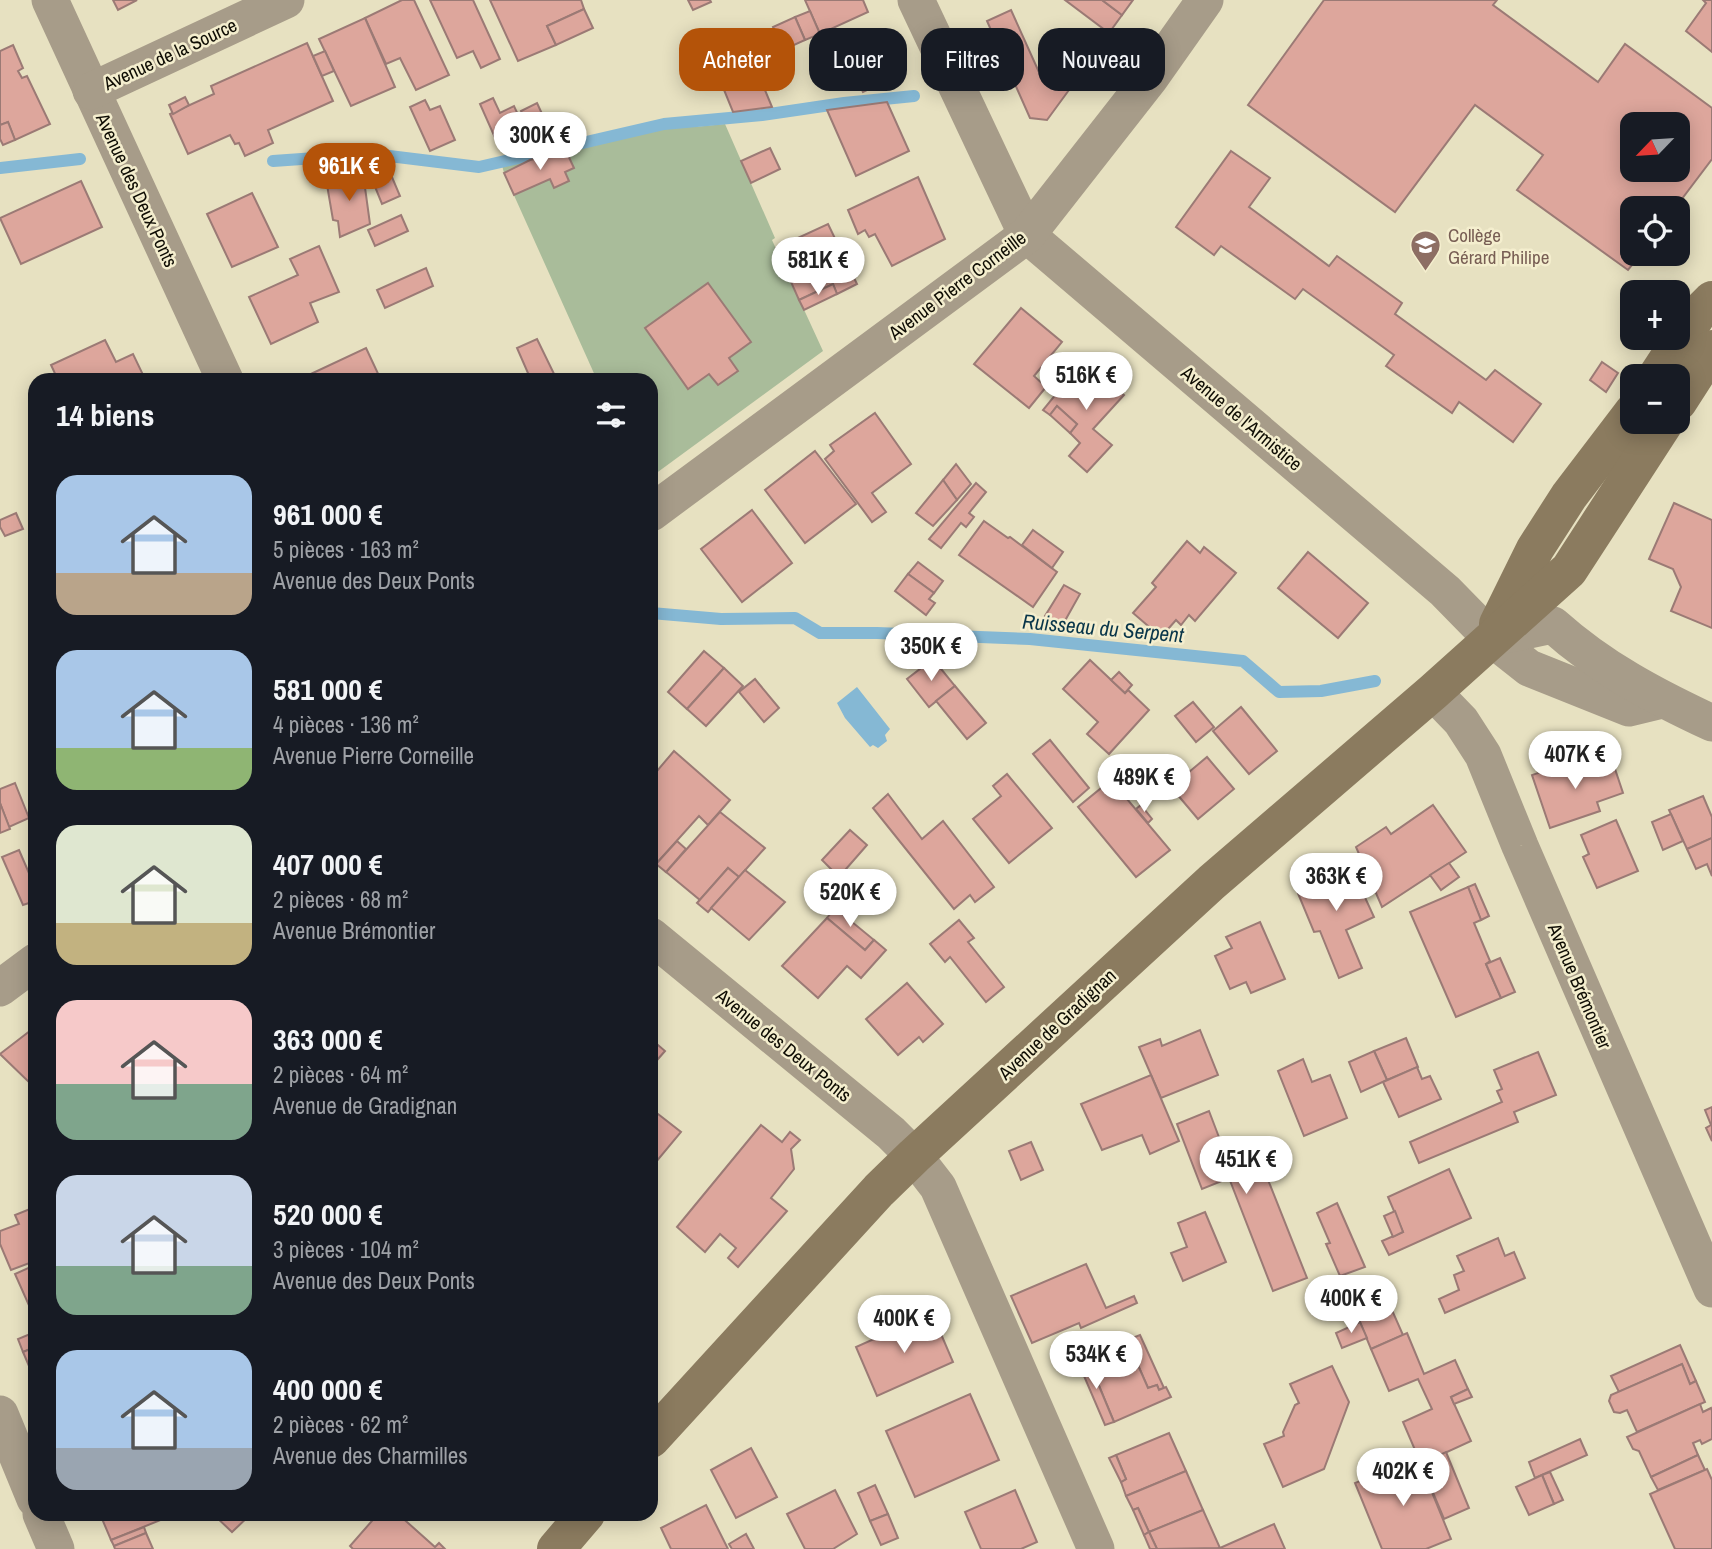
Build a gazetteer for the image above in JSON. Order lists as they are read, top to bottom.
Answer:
{
  "streets": {
    "main road": ["Avenue de Gradignan"],
    "street": [
      "Avenue de la Source",
      "Avenue des Deux Ponts",
      "Avenue Pierre Corneille",
      "Avenue de l'Armistice",
      "Avenue Brémontier"
    ]
  },
  "crossings": [
    ["Avenue de la Source", "Avenue des Deux Ponts"],
    ["Avenue des Deux Ponts", "Avenue de Gradignan"],
    ["Avenue Pierre Corneille", "Avenue de l'Armistice"],
    ["Avenue de l'Armistice", "Avenue de Gradignan"],
    ["Avenue Brémontier", "Avenue de Gradignan"]
  ],
  "water": ["Ruisseau du Serpent"],
  "places": {
    "school or university": ["Collège Gérard Philipe"]
  },
  "north": "bottom left",
  "page": {
    "chip": [
      "Acheter",
      "Louer",
      "Filtres",
      "Nouveau"
    ],
    "map_buttons": ["+", "−"],
    "price": [
      "300K €",
      "961K €",
      "581K €",
      "516K €",
      "350K €",
      "407K €",
      "489K €",
      "363K €",
      "520K €",
      "451K €",
      "400K €",
      "400K €",
      "534K €",
      "402K €"
    ],
    "heading": "14 biens",
    "list": [
      {
        "name": "961 000 €",
        "note": "5 pièces · 163 m² · Avenue des Deux Ponts"
      },
      {
        "name": "581 000 €",
        "note": "4 pièces · 136 m² · Avenue Pierre Corneille"
      },
      {
        "name": "407 000 €",
        "note": "2 pièces · 68 m² · Avenue Brémontier"
      },
      {
        "name": "363 000 €",
        "note": "2 pièces · 64 m² · Avenue de Gradignan"
      },
      {
        "name": "520 000 €",
        "note": "3 pièces · 104 m² · Avenue des Deux Ponts"
      },
      {
        "name": "400 000 €",
        "note": "2 pièces · 62 m² · Avenue des Charmilles"
      }
    ]
  }
}
